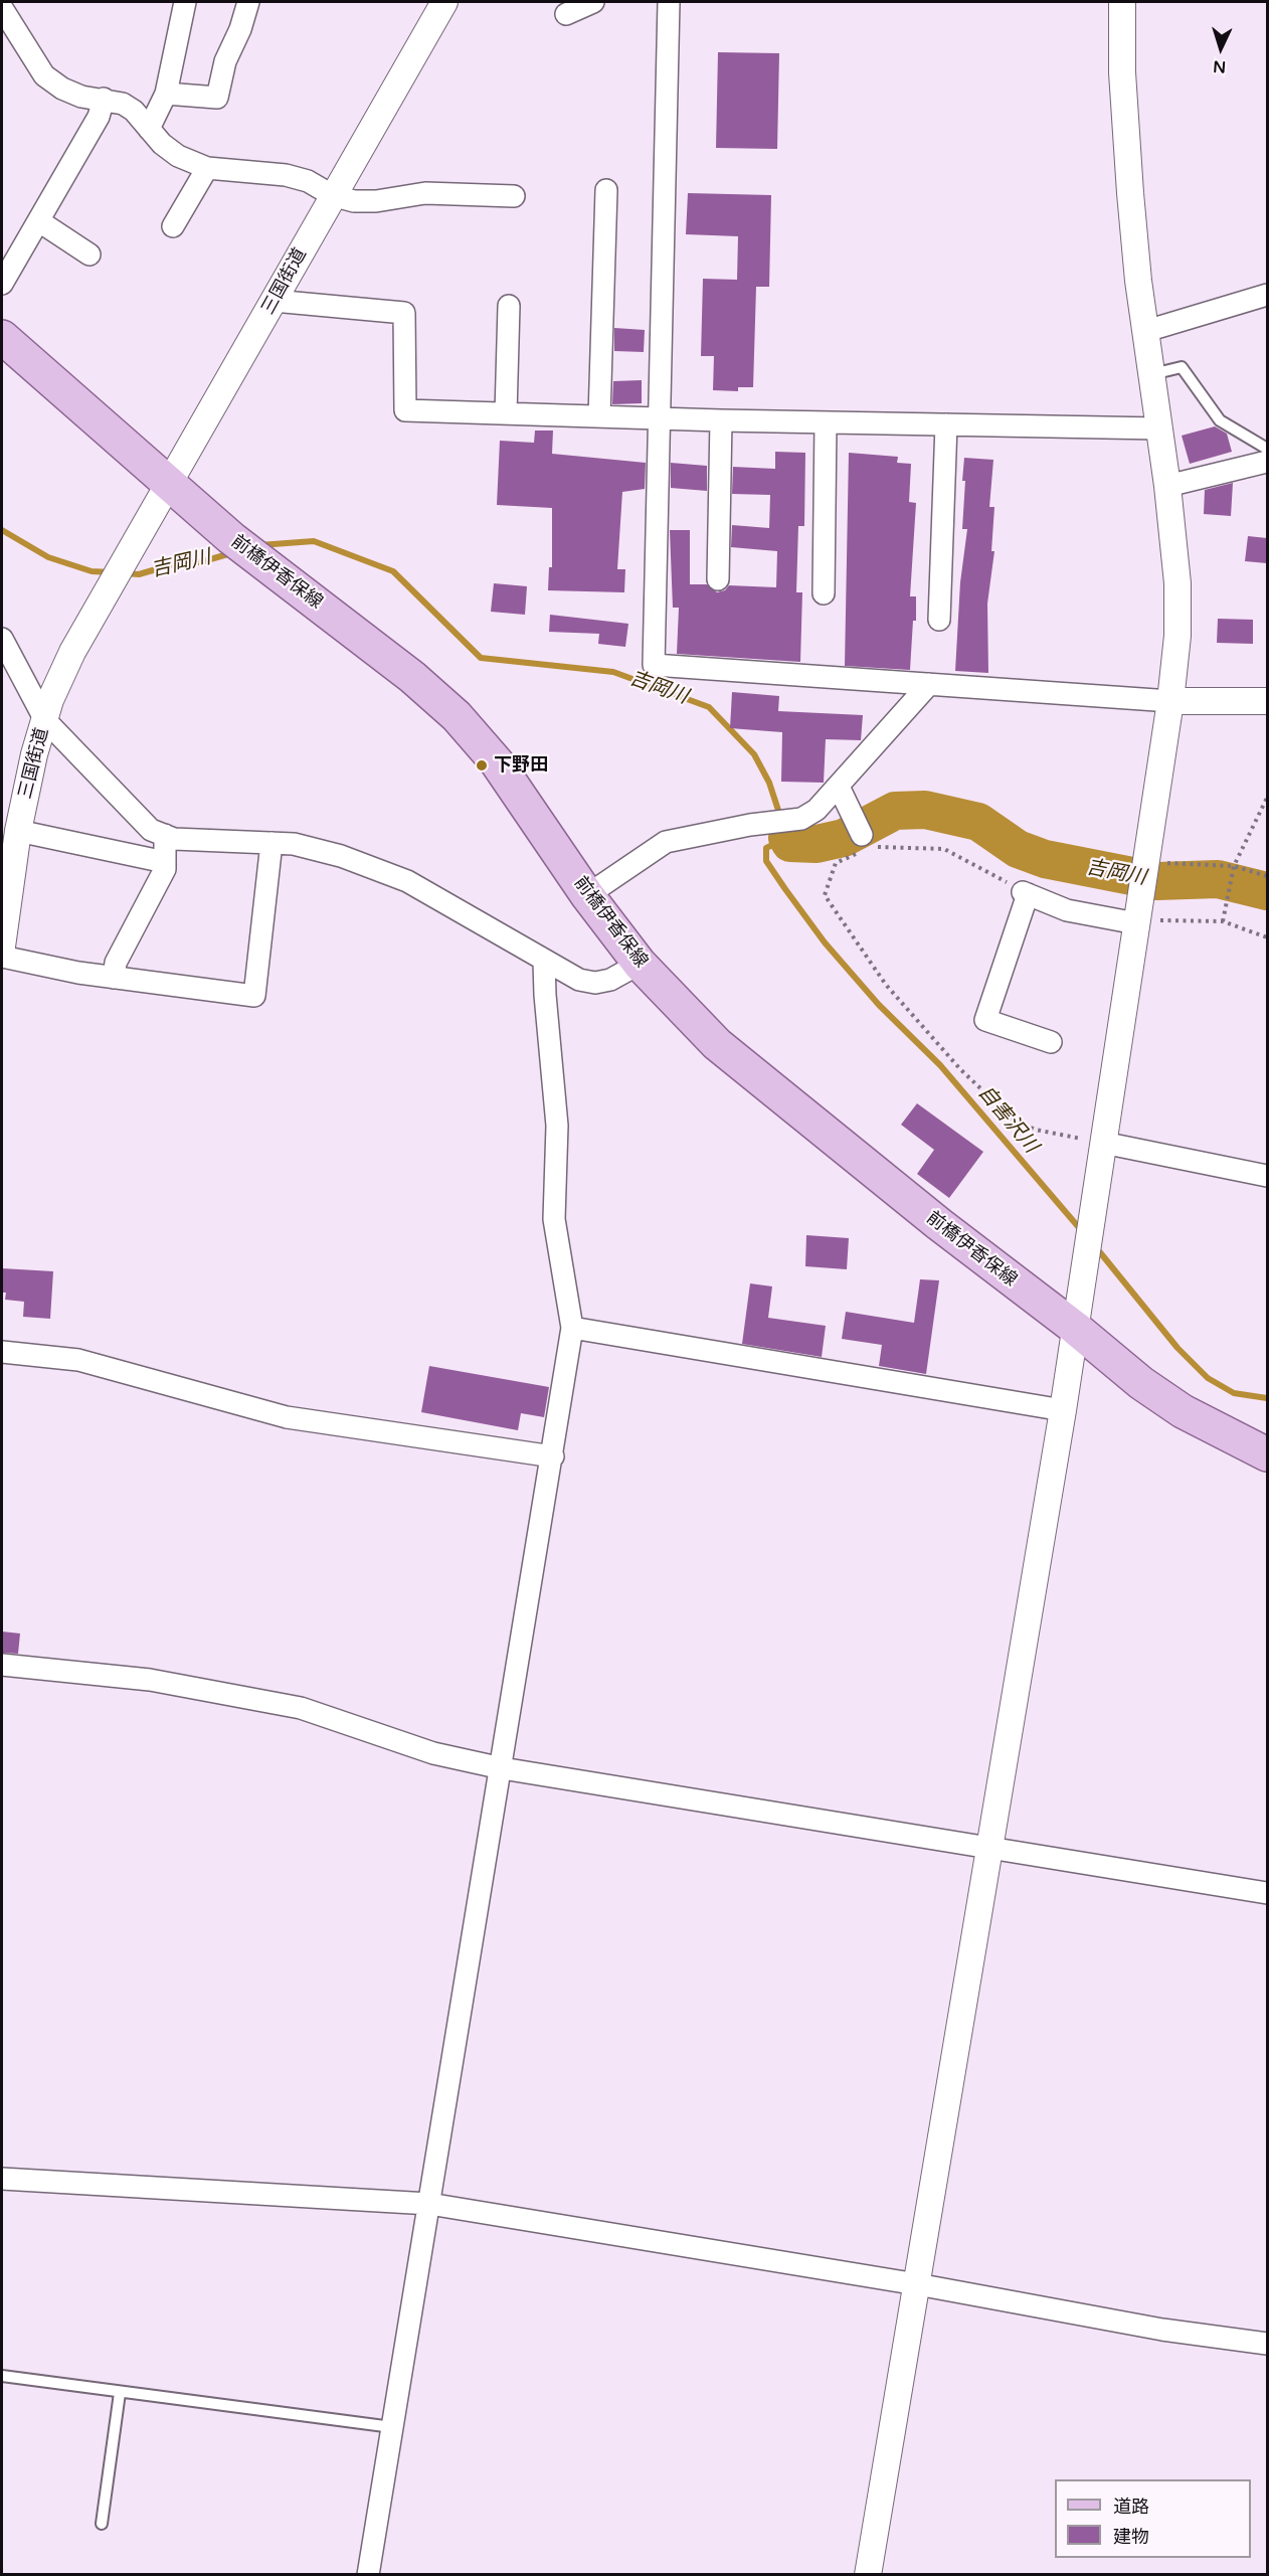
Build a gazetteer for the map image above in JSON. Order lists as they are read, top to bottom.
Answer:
{
  "streets": {
    "main road": ["前橋伊香保線"],
    "street": ["三国街道"]
  },
  "crossings": [
    ["三国街道", "前橋伊香保線"]
  ],
  "water": ["吉岡川", "自害沢川"],
  "places": ["下野田"],
  "legend": ["道路", "建物"],
  "north": "bottom"
}
